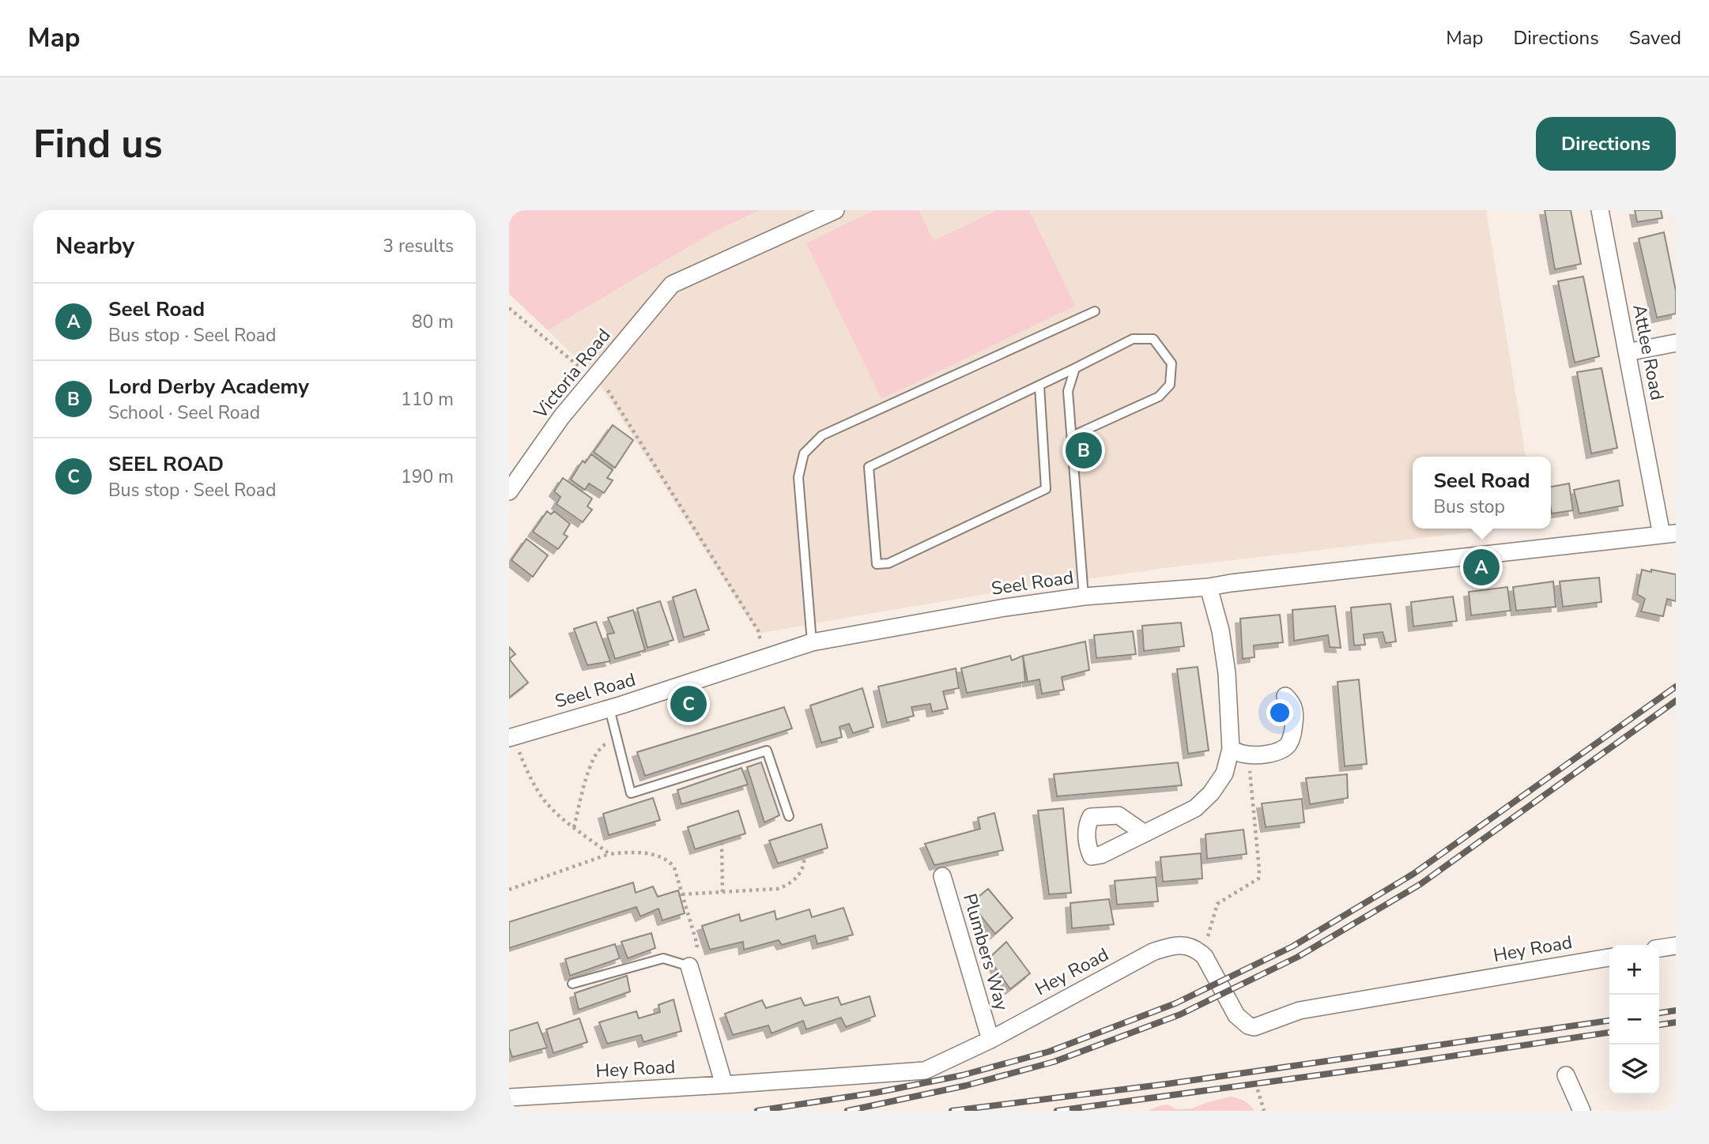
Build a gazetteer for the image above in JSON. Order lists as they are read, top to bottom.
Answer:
{
  "streets": {
    "street": [
      "Attlee Road",
      "Victoria Road",
      "Seel Road",
      "Hey Road",
      "Plumbers Way"
    ]
  },
  "crossings": [
    ["Attlee Road", "Seel Road"],
    ["Hey Road", "Plumbers Way"]
  ],
  "page": {
    "header": "Map",
    "nav": ["Map", "Directions", "Saved"],
    "buttons": "Directions",
    "title": "Find us",
    "heading": ["Nearby", "3 results"],
    "list": [
      {
        "mark": "A",
        "name": "Seel Road",
        "note": "Bus stop · Seel Road",
        "value": "80 m"
      },
      {
        "mark": "B",
        "name": "Lord Derby Academy",
        "note": "School · Seel Road",
        "value": "110 m"
      },
      {
        "mark": "C",
        "name": "SEEL ROAD",
        "note": "Bus stop · Seel Road",
        "value": "190 m"
      }
    ],
    "pins": ["B", "A", "C"],
    "popup": ["Seel Road", "Bus stop"],
    "map_buttons": ["+", "−"]
  }
}
